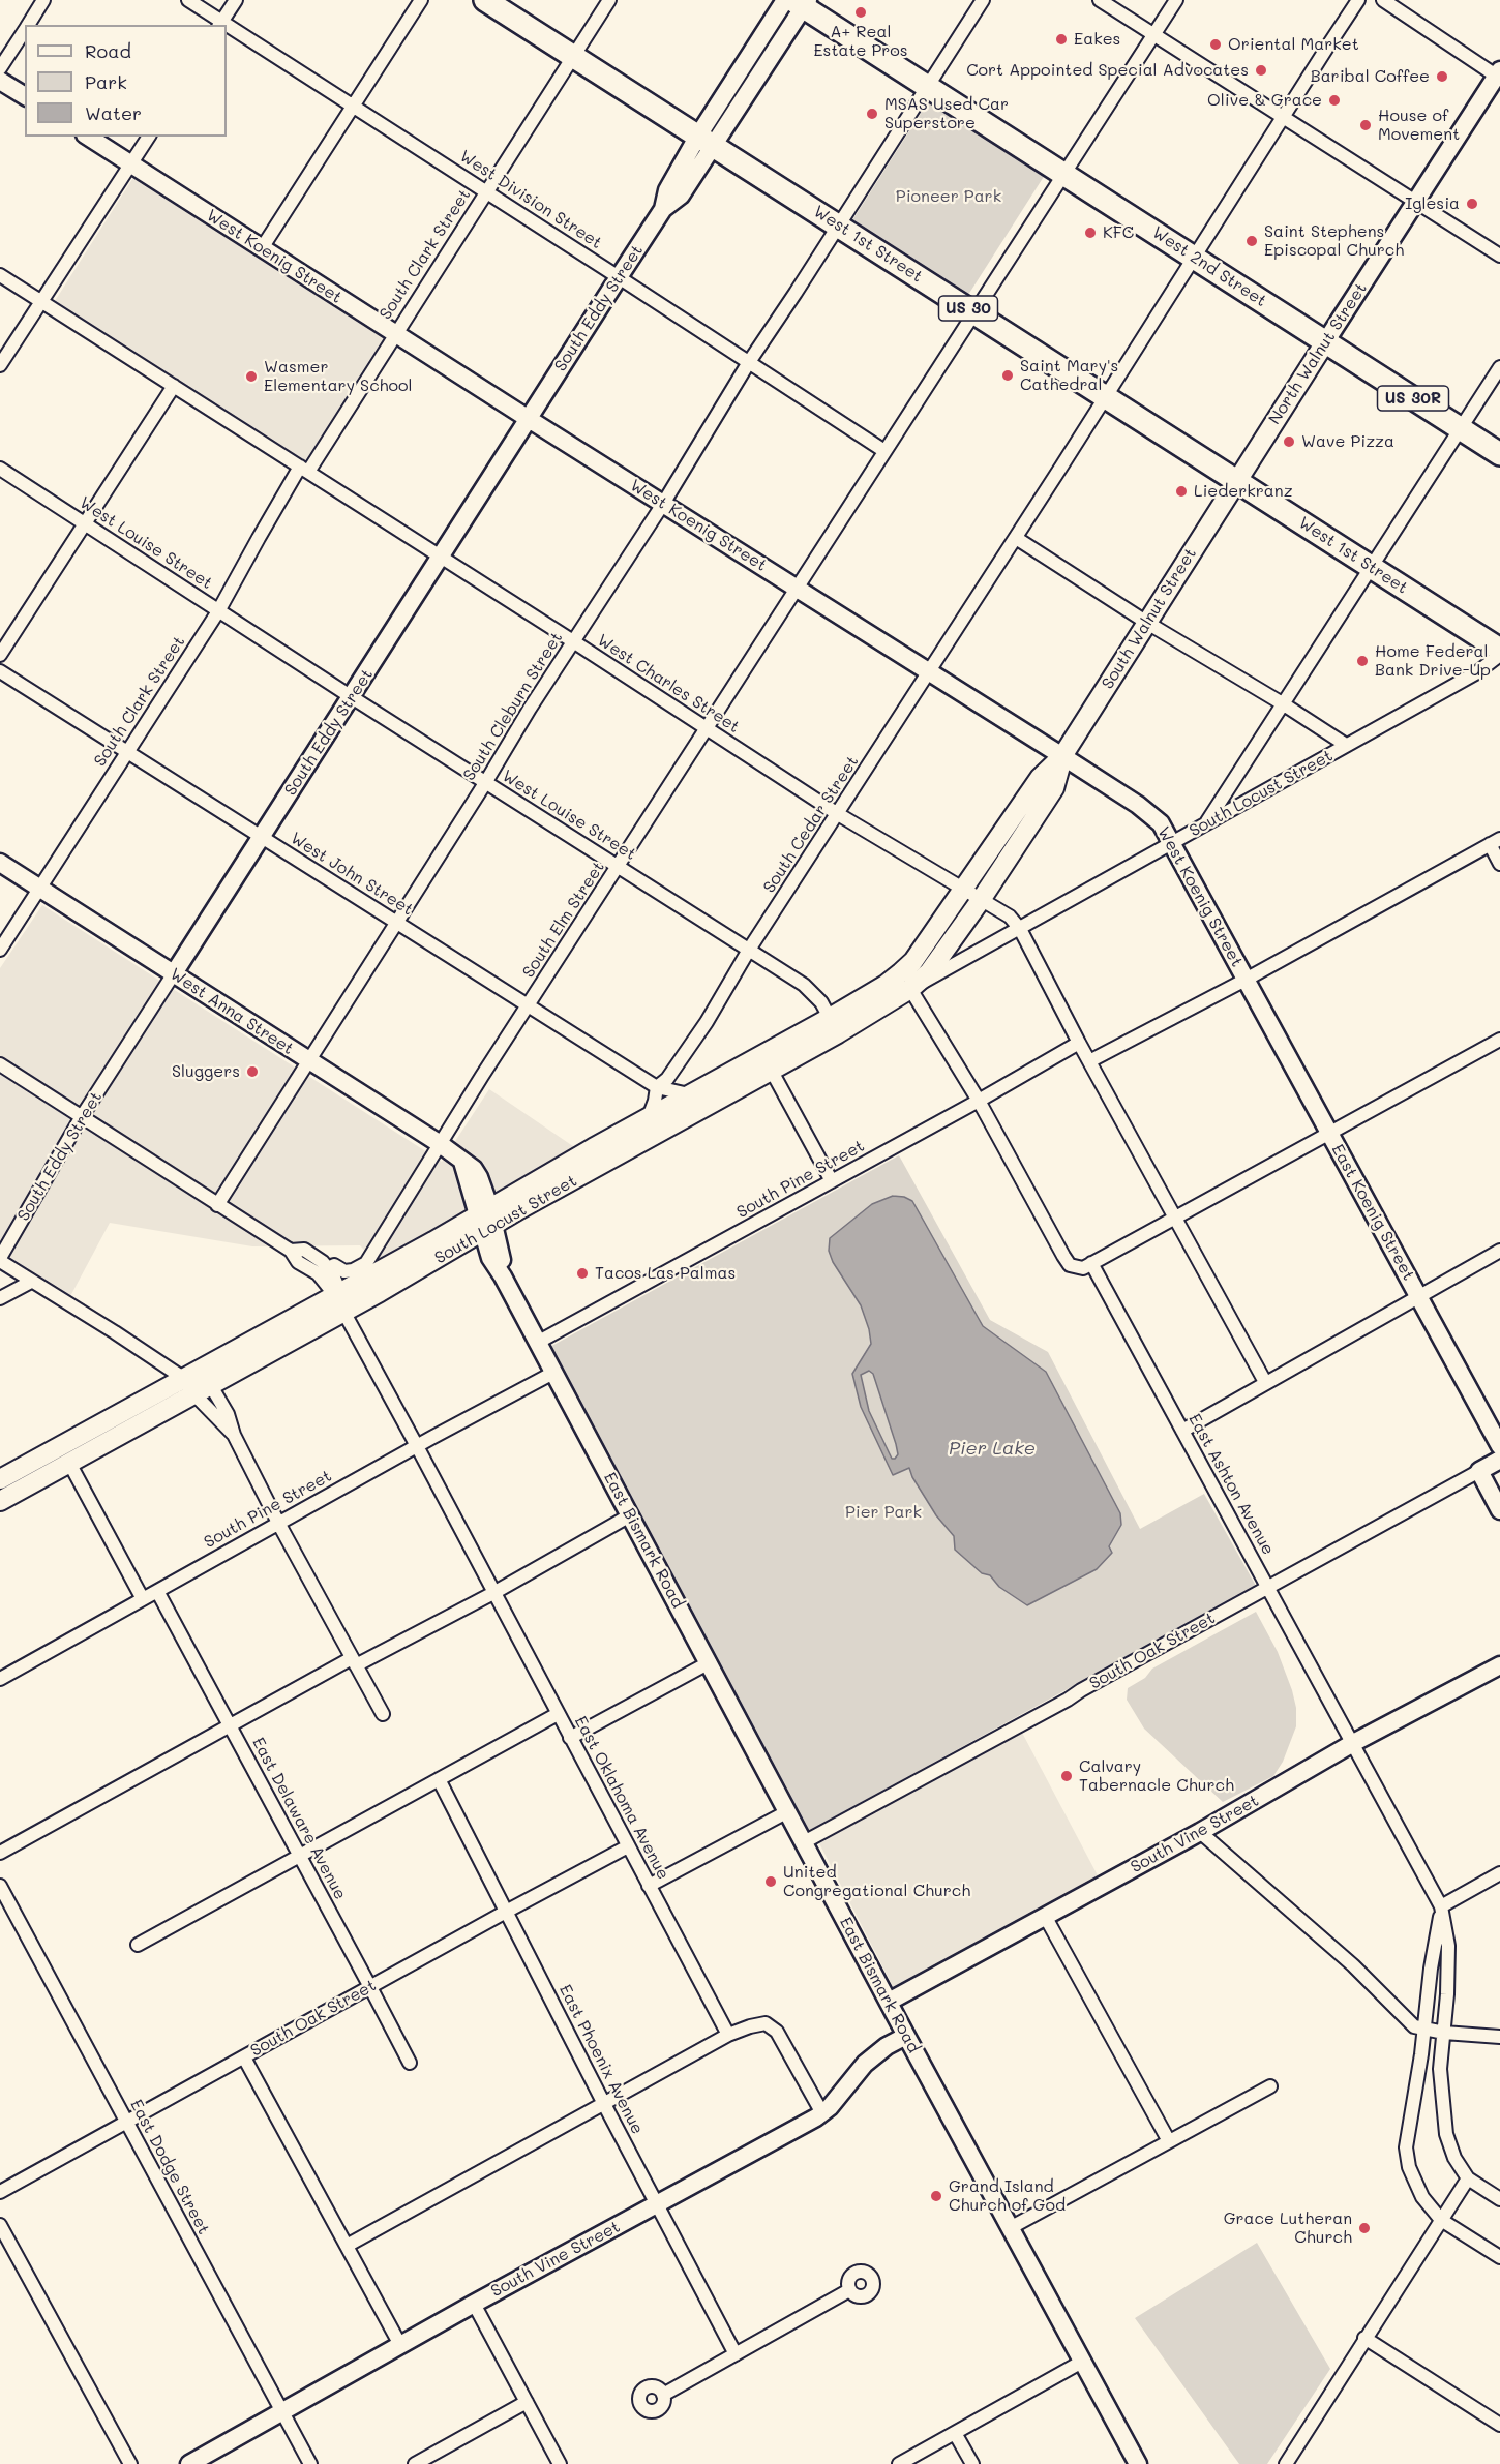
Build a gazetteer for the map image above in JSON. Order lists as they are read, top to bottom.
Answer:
{
  "streets": {
    "highway": [
      "West 1st Street",
      "West 2nd Street",
      "US 30",
      "US 30R"
    ],
    "main road": ["North Walnut Street", "South Walnut Street", "South Locust Street"],
    "street": [
      "West Division Street",
      "South Clark Street",
      "West Koenig Street",
      "South Eddy Street",
      "West Louise Street",
      "West Charles Street",
      "South Cleburn Street",
      "South Cedar Street",
      "West John Street",
      "South Elm Street",
      "West Anna Street",
      "South Pine Street",
      "East Koenig Street",
      "East Ashton Avenue",
      "East Bismark Road",
      "South Oak Street",
      "East Oklahoma Avenue",
      "East Delaware Avenue",
      "South Vine Street",
      "East Phoenix Avenue",
      "East Dodge Street"
    ]
  },
  "crossings": [
    ["West Division Street", "South Clark Street"],
    ["West Division Street", "South Eddy Street"],
    ["West Division Street", "South Cleburn Street"],
    ["West Division Street", "South Elm Street"],
    ["West 1st Street", "South Clark Street"],
    ["West 1st Street", "South Eddy Street"],
    ["West 1st Street", "North Walnut Street"],
    ["West 1st Street", "South Walnut Street"],
    ["West 1st Street", "South Cleburn Street"],
    ["South Clark Street", "West Koenig Street"],
    ["South Clark Street", "West Louise Street"],
    ["South Clark Street", "West Charles Street"],
    ["South Clark Street", "West John Street"],
    ["South Clark Street", "West Anna Street"],
    ["West Koenig Street", "South Eddy Street"],
    ["West Koenig Street", "South Walnut Street"],
    ["West Koenig Street", "South Cleburn Street"],
    ["West Koenig Street", "South Locust Street"],
    ["West Koenig Street", "South Cedar Street"],
    ["West Koenig Street", "South Elm Street"],
    ["West Koenig Street", "East Koenig Street"],
    ["West 2nd Street", "South Eddy Street"],
    ["West 2nd Street", "North Walnut Street"],
    ["West 2nd Street", "South Cleburn Street"],
    ["South Eddy Street", "West Louise Street"],
    ["South Eddy Street", "West Charles Street"],
    ["South Eddy Street", "West John Street"],
    ["South Eddy Street", "West Anna Street"],
    ["North Walnut Street", "South Walnut Street"],
    ["West Louise Street", "South Cleburn Street"],
    ["West Louise Street", "South Locust Street"],
    ["West Louise Street", "South Cedar Street"],
    ["West Louise Street", "South Elm Street"],
    ["South Walnut Street", "West Charles Street"],
    ["South Walnut Street", "South Locust Street"],
    ["West Charles Street", "South Cleburn Street"],
    ["West Charles Street", "South Locust Street"],
    ["West Charles Street", "South Cedar Street"],
    ["West Charles Street", "South Elm Street"],
    ["South Cleburn Street", "West John Street"],
    ["South Cleburn Street", "West Anna Street"],
    ["South Locust Street", "South Cedar Street"],
    ["South Locust Street", "West John Street"],
    ["South Locust Street", "West Anna Street"],
    ["South Locust Street", "East Oklahoma Avenue"],
    ["South Cedar Street", "West John Street"],
    ["West John Street", "South Elm Street"],
    ["South Elm Street", "West Anna Street"],
    ["West Anna Street", "East Bismark Road"],
    ["South Pine Street", "East Bismark Road"],
    ["South Pine Street", "East Oklahoma Avenue"],
    ["South Pine Street", "East Delaware Avenue"],
    ["East Ashton Avenue", "South Oak Street"],
    ["East Ashton Avenue", "South Vine Street"],
    ["East Bismark Road", "South Oak Street"],
    ["East Bismark Road", "South Vine Street"],
    ["South Oak Street", "East Oklahoma Avenue"],
    ["South Oak Street", "East Delaware Avenue"],
    ["South Oak Street", "East Phoenix Avenue"],
    ["South Oak Street", "East Dodge Street"],
    ["South Vine Street", "East Phoenix Avenue"],
    ["South Vine Street", "East Dodge Street"]
  ],
  "water": ["Pier Lake"],
  "parks": ["Pioneer Park", "Pier Park"],
  "places": [
    "A+ Real Estate Pros",
    "Eakes",
    "Oriental Market",
    "Cort Appointed Special Advocates",
    "Baribal Coffee",
    "Olive & Grace",
    "MSAS Used Car Superstore",
    "House of Movement",
    "Iglesia",
    "KFC",
    "Saint Stephens Episcopal Church",
    "Saint Mary's Cathedral",
    "Wasmer Elementary School",
    "Wave Pizza",
    "Liederkranz",
    "Home Federal Bank Drive-Up",
    "Sluggers",
    "Tacos Las Palmas",
    "Calvary Tabernacle Church",
    "United Congregational Church",
    "Grand Island Church of God",
    "Grace Lutheran Church"
  ],
  "legend": ["Road", "Park", "Water"]
}
